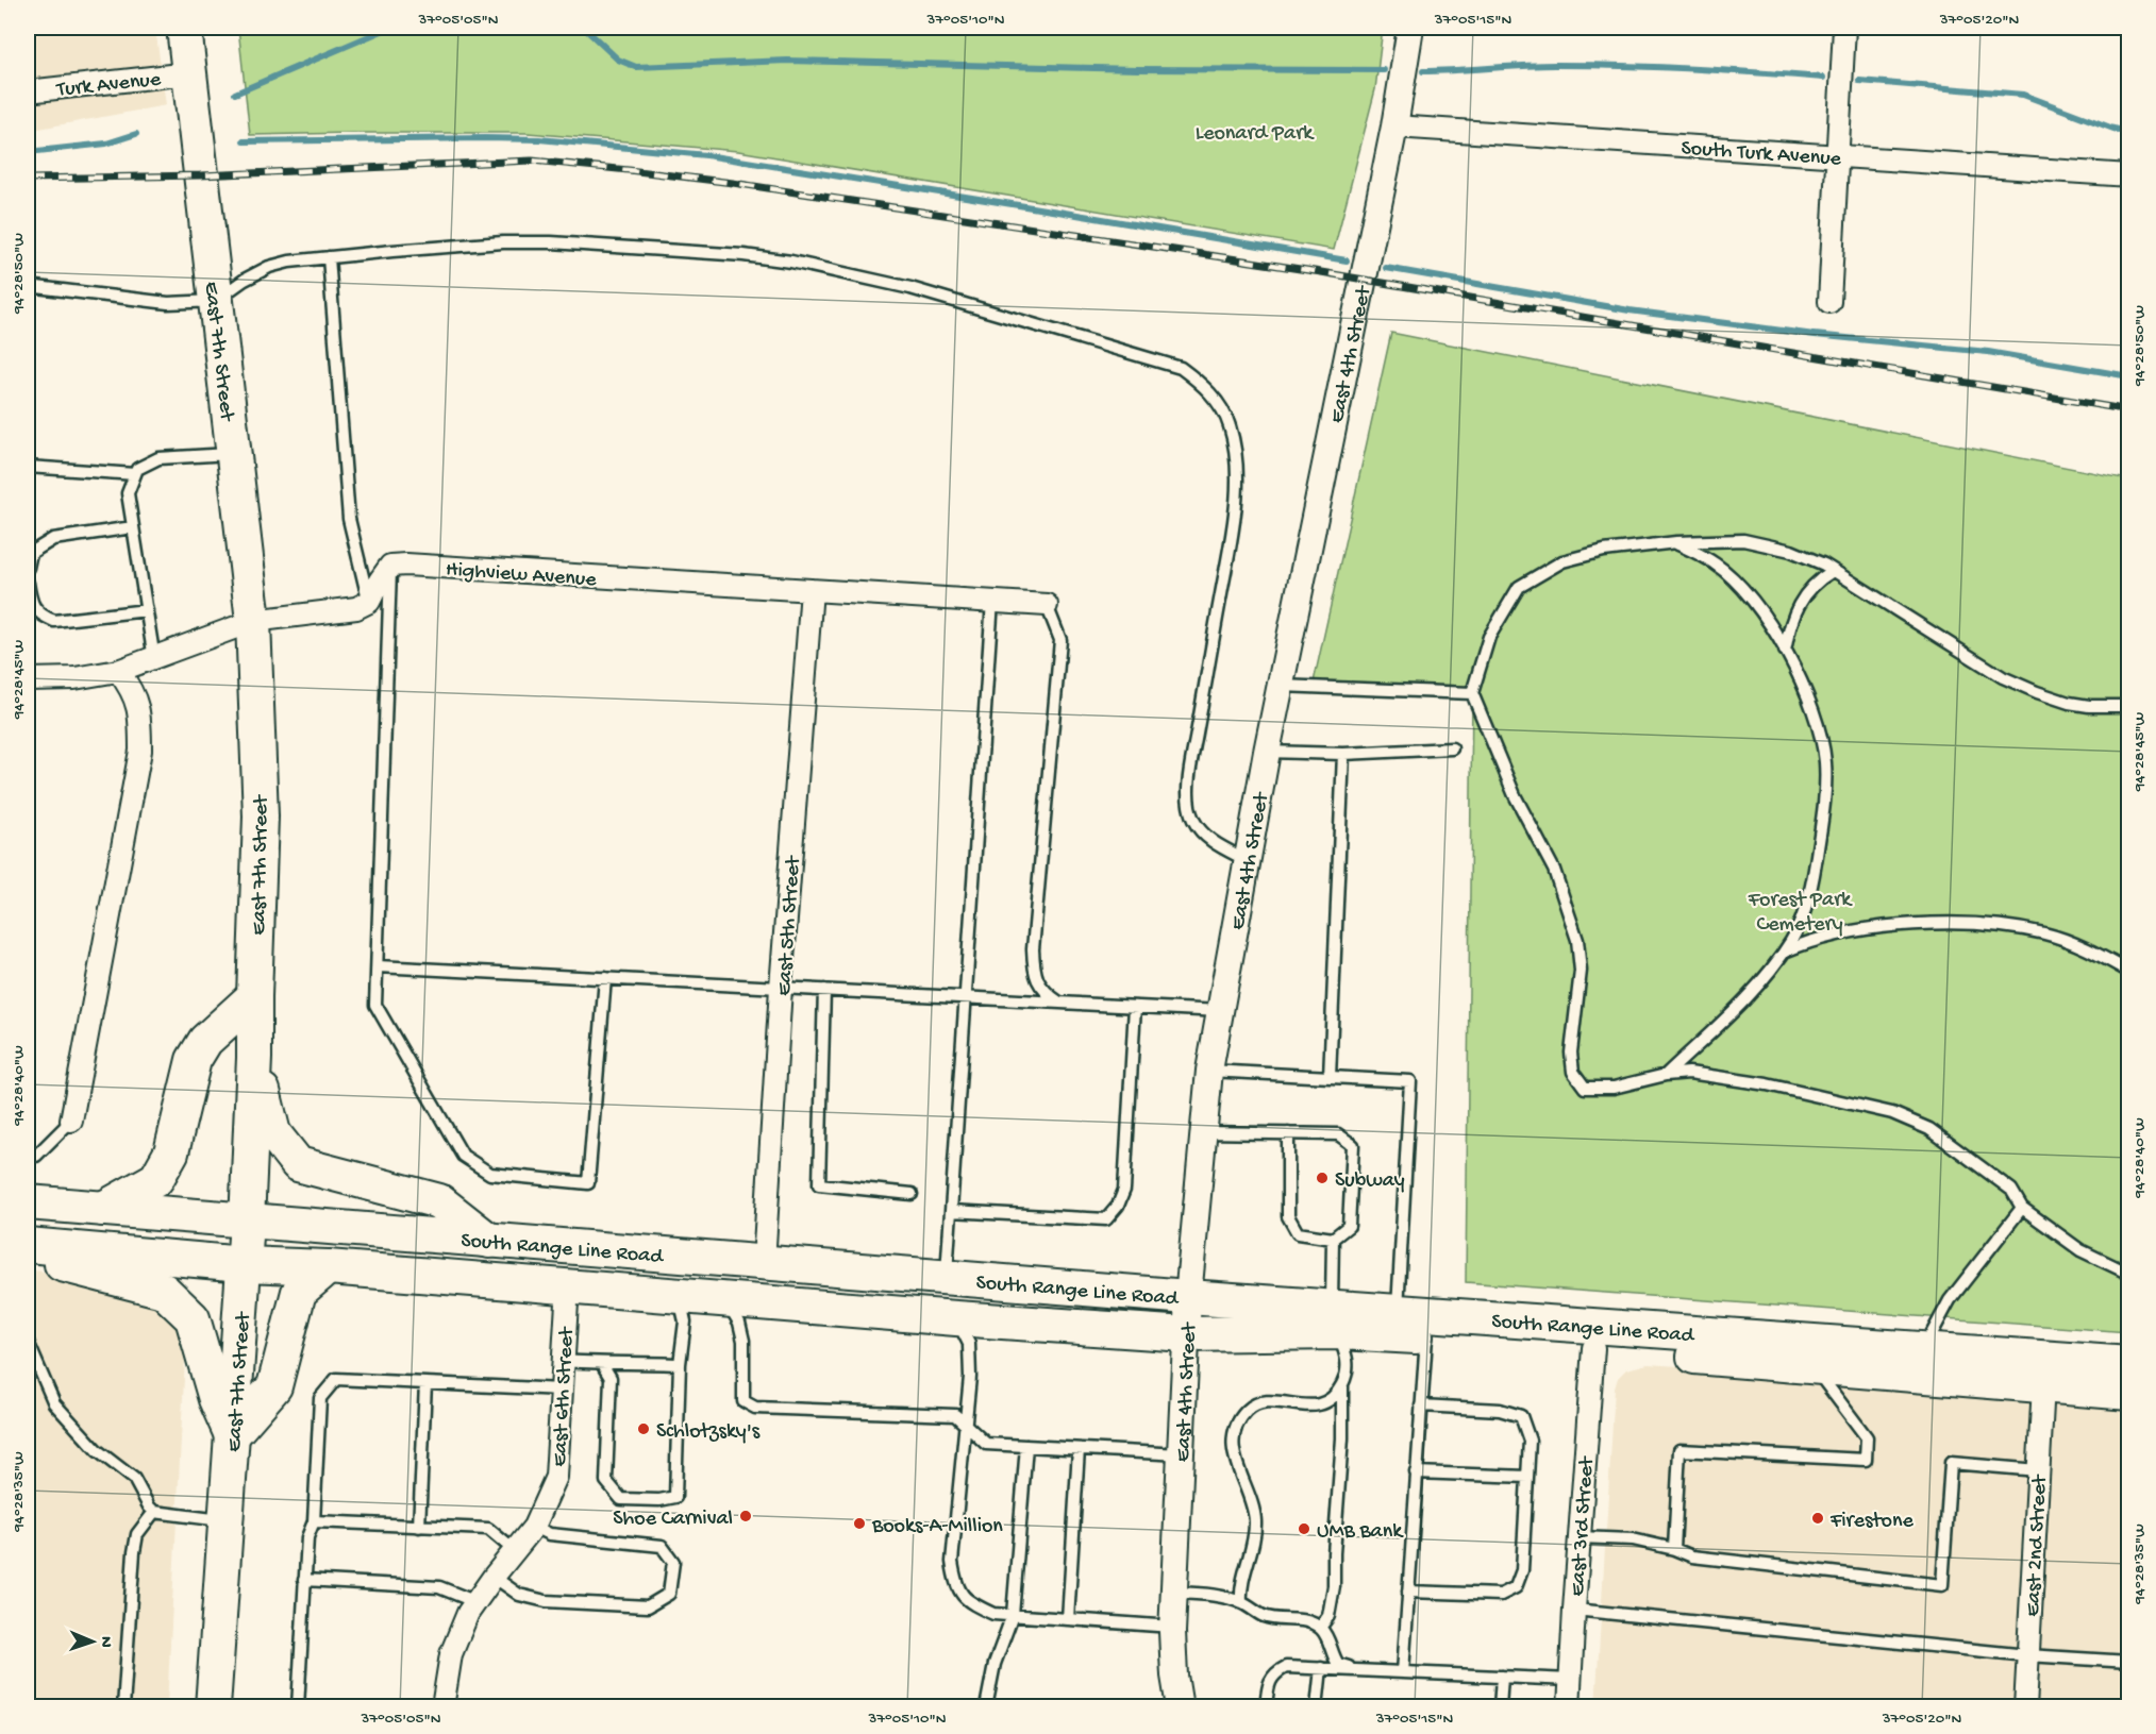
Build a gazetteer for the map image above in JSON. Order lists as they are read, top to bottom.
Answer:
{
  "streets": {
    "main road": ["East 7th Street", "South Range Line Road"],
    "street": [
      "Turk Avenue",
      "South Turk Avenue",
      "East 4th Street",
      "Highview Avenue",
      "East 5th Street",
      "East 6th Street",
      "East 3rd Street",
      "East 2nd Street"
    ]
  },
  "crossings": [
    ["Turk Avenue", "East 7th Street"],
    ["South Turk Avenue", "East 4th Street"],
    ["East 7th Street", "South Range Line Road"],
    ["East 4th Street", "South Range Line Road"],
    ["Highview Avenue", "East 5th Street"],
    ["East 5th Street", "South Range Line Road"],
    ["South Range Line Road", "East 6th Street"],
    ["South Range Line Road", "East 3rd Street"],
    ["South Range Line Road", "East 2nd Street"]
  ],
  "parks": ["Leonard Park", "Forest Park Cemetery"],
  "places": [
    "Subway",
    "Schlotzsky's",
    "Shoe Carnival",
    "Firestone",
    "Books-A-Million",
    "UMB Bank"
  ],
  "north": "right",
  "coordinates": [
    "37°05'05\"N",
    "37°05'10\"N",
    "37°05'15\"N",
    "37°05'20\"N",
    "94°28'50\"W",
    "94°28'45\"W",
    "94°28'40\"W",
    "94°28'35\"W"
  ]
}
